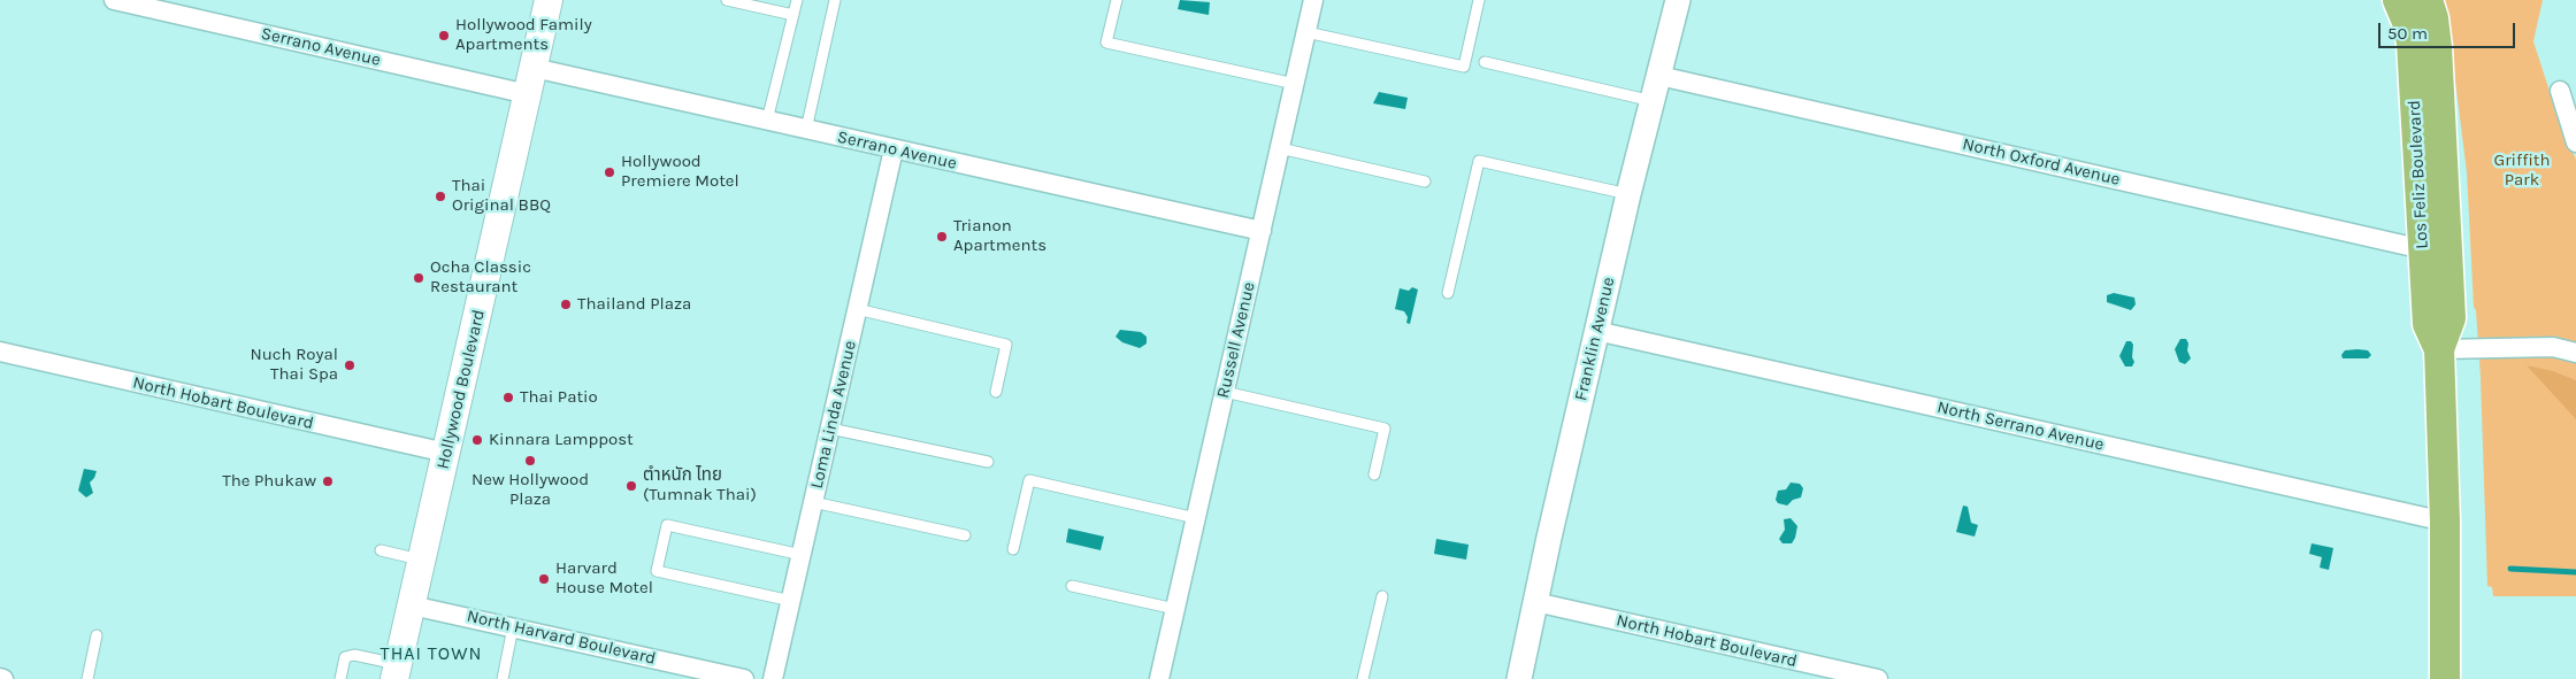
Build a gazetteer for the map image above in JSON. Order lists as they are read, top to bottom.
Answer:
{
  "streets": {
    "main road": ["Los Feliz Boulevard", "Hollywood Boulevard"],
    "street": [
      "Serrano Avenue",
      "North Oxford Avenue",
      "Franklin Avenue",
      "Russell Avenue",
      "North Hobart Boulevard",
      "Loma Linda Avenue",
      "North Serrano Avenue",
      "North Harvard Boulevard"
    ]
  },
  "crossings": [
    ["Serrano Avenue", "Russell Avenue"],
    ["Serrano Avenue", "Hollywood Boulevard"],
    ["Serrano Avenue", "Loma Linda Avenue"],
    ["North Oxford Avenue", "Los Feliz Boulevard"],
    ["North Oxford Avenue", "Franklin Avenue"],
    ["Los Feliz Boulevard", "North Serrano Avenue"],
    ["Franklin Avenue", "North Hobart Boulevard"],
    ["Franklin Avenue", "North Serrano Avenue"],
    ["Hollywood Boulevard", "North Hobart Boulevard"],
    ["Hollywood Boulevard", "North Harvard Boulevard"]
  ],
  "districts": ["THAI TOWN"],
  "parks": ["Griffith Park"],
  "places": [
    "Hollywood Family Apartments",
    "Hollywood Premiere Motel",
    "Thai Original BBQ",
    "Trianon Apartments",
    "Ocha Classic Restaurant",
    "Thailand Plaza",
    "Nuch Royal Thai Spa",
    "Thai Patio",
    "Kinnara Lamppost",
    "New Hollywood Plaza",
    "The Phukaw",
    "ตำหนัก ไทย (Tumnak Thai)",
    "Harvard House Motel"
  ],
  "scale_bar": "50 m"
}
